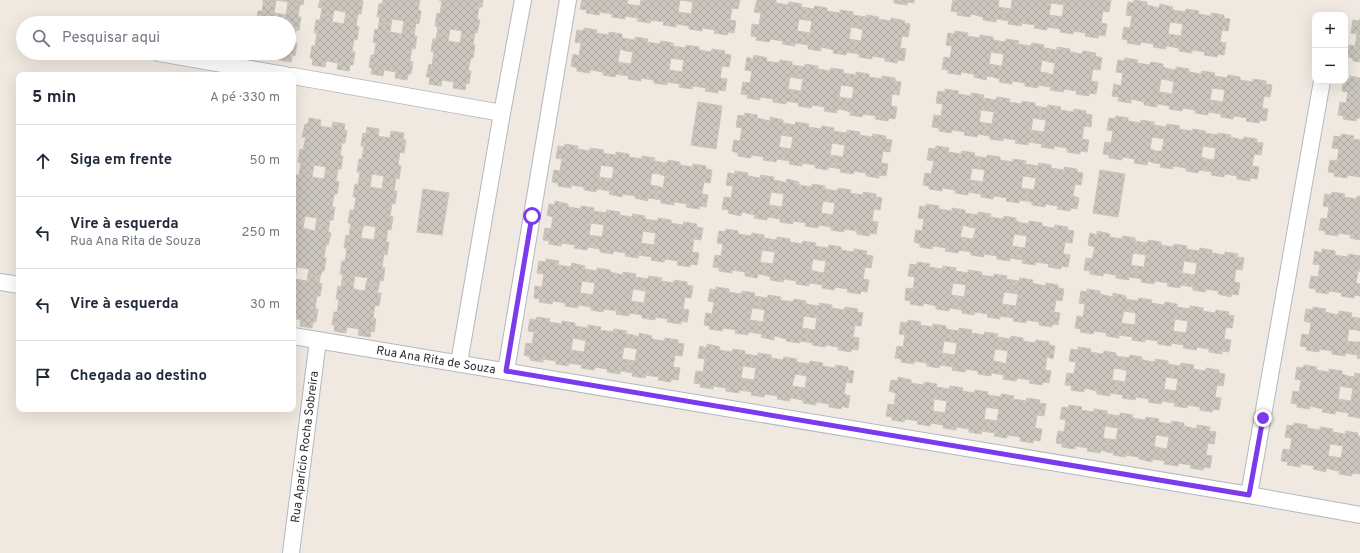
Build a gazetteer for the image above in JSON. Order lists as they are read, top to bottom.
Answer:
{
  "streets": {
    "street": ["Rua Ana Rita de Souza", "Rua Aparício Rocha Sobreira"]
  },
  "crossings": [
    ["Rua Ana Rita de Souza", "Rua Aparício Rocha Sobreira"]
  ],
  "page": {
    "map_buttons": ["+", "−"],
    "search": "Pesquisar aqui",
    "heading": ["5 min", "A pé · 330 m"],
    "list": [
      ["Siga em frente", "50 m"],
      ["Vire à esquerda", "Rua Ana Rita de Souza", "250 m"],
      ["Vire à esquerda", "30 m"],
      "Chegada ao destino"
    ]
  }
}
